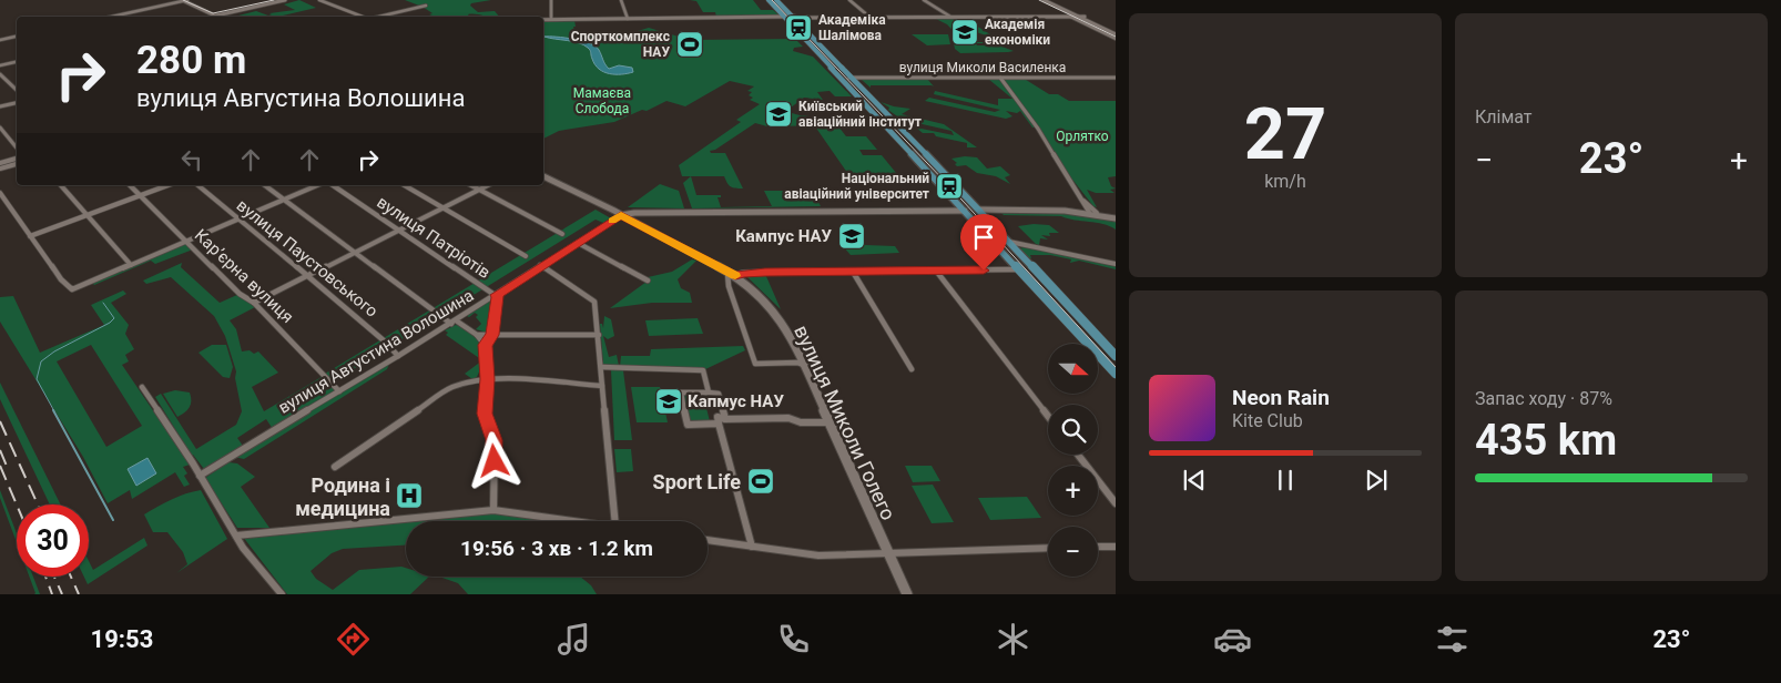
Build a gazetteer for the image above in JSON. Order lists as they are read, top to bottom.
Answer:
{
  "streets": {
    "main road": ["вулиця Миколи Голего"],
    "street": [
      "вулиця Миколи Василенка",
      "вулиця Патріотів",
      "вулиця Паустовського",
      "Карʼєрна вулиця",
      "вулиця Августина Волошина"
    ]
  },
  "crossings": [
    ["вулиця Патріотів", "вулиця Августина Волошина"],
    ["вулиця Паустовського", "вулиця Августина Волошина"],
    ["Карʼєрна вулиця", "вулиця Августина Волошина"],
    ["вулиця Августина Волошина", "вулиця Миколи Голего"]
  ],
  "parks": ["Мамаєва Слобода", "Орлятко"],
  "places": {
    "station": ["Академіка Шалімова", "Національний авіаційний університет"],
    "school or university": [
      "Академія економіки",
      "Київський авіаційний інститут",
      "Кампус НАУ",
      "Капмус НАУ"
    ],
    "sports": ["Спорткомплекс НАУ", "Sport Life"],
    "hospital": ["Родина і медицина"]
  },
  "north": "right",
  "page": {
    "tile": [
      ["27", "km/h"],
      "Клімат",
      ["Запас ходу · 87%", "435 km"]
    ],
    "turn": ["280 m", "вулиця Августина Волошина"],
    "heat": ["−", "23°", "+"],
    "map_buttons": ["+", "−"],
    "song": ["Neon Rain", "Kite Club"],
    "limit": "30",
    "trip": "19:56 · 3 хв · 1.2 km",
    "tabs": ["19:53", "23°"]
  }
}
